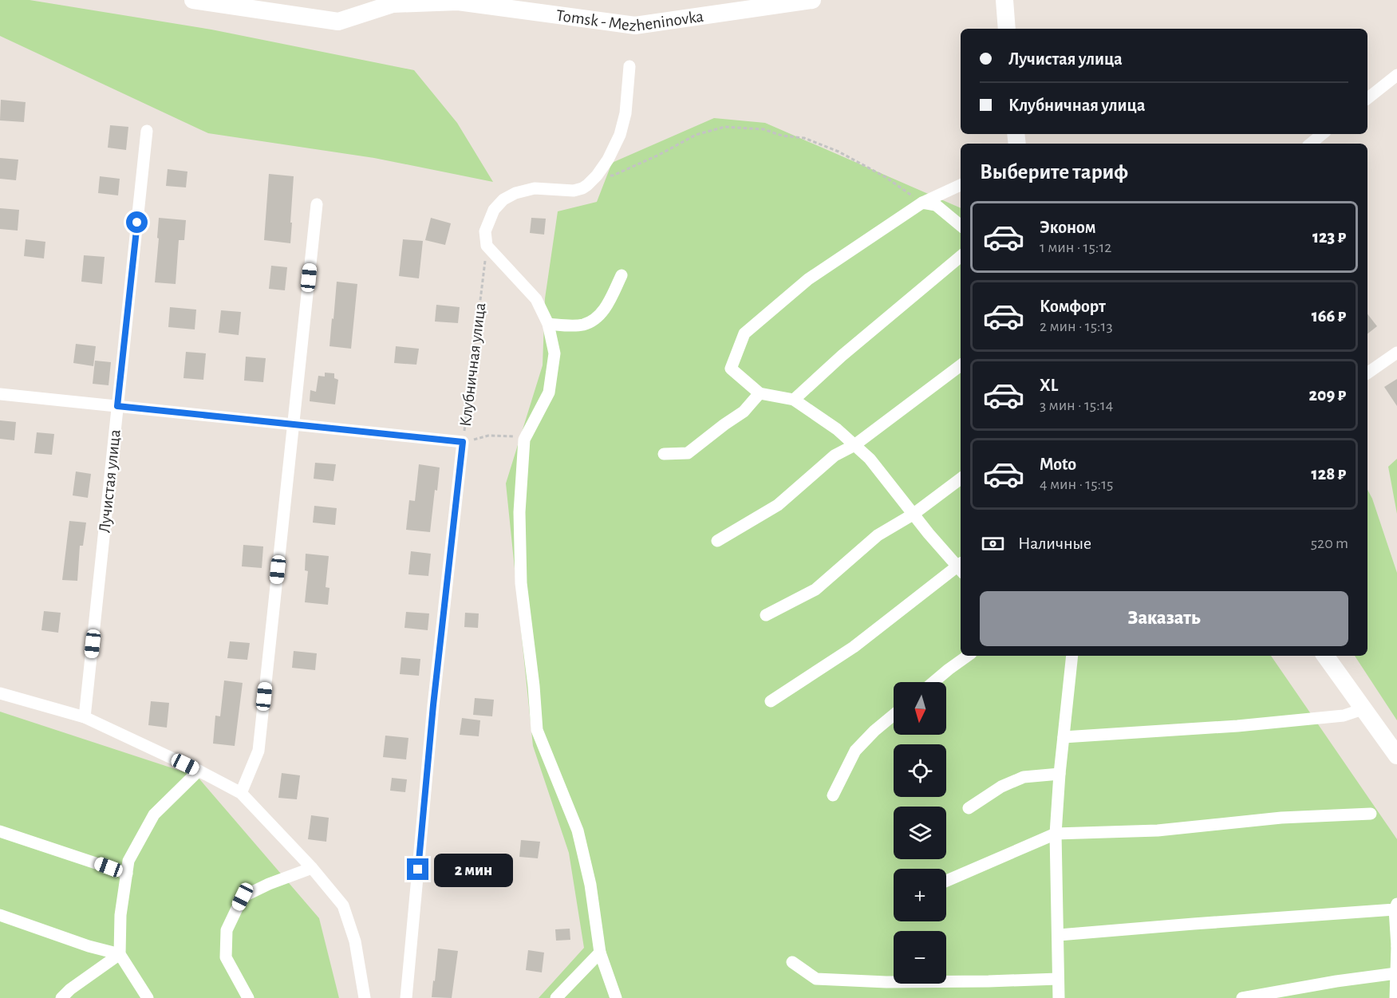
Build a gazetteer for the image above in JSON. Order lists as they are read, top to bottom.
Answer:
{
  "streets": {
    "street": ["Tomsk - Mezheninovka", "Клубничная улица", "Лучистая улица"]
  },
  "north": "bottom",
  "page": {
    "banner": ["Лучистая улица", "Клубничная улица"],
    "heading": "Выберите тариф",
    "list": [
      {
        "name": "Эконом",
        "note": "1 мин · 15:12",
        "value": "123 ₽"
      },
      {
        "name": "Комфорт",
        "note": "2 мин · 15:13",
        "value": "166 ₽"
      },
      {
        "name": "XL",
        "note": "3 мин · 15:14",
        "value": "209 ₽"
      },
      {
        "name": "Moto",
        "note": "4 мин · 15:15",
        "value": "128 ₽"
      }
    ],
    "pay": ["Наличные", "520 m"],
    "buttons": "Заказать",
    "map_buttons": ["+", "−"],
    "bubble": "2 мин"
  }
}
